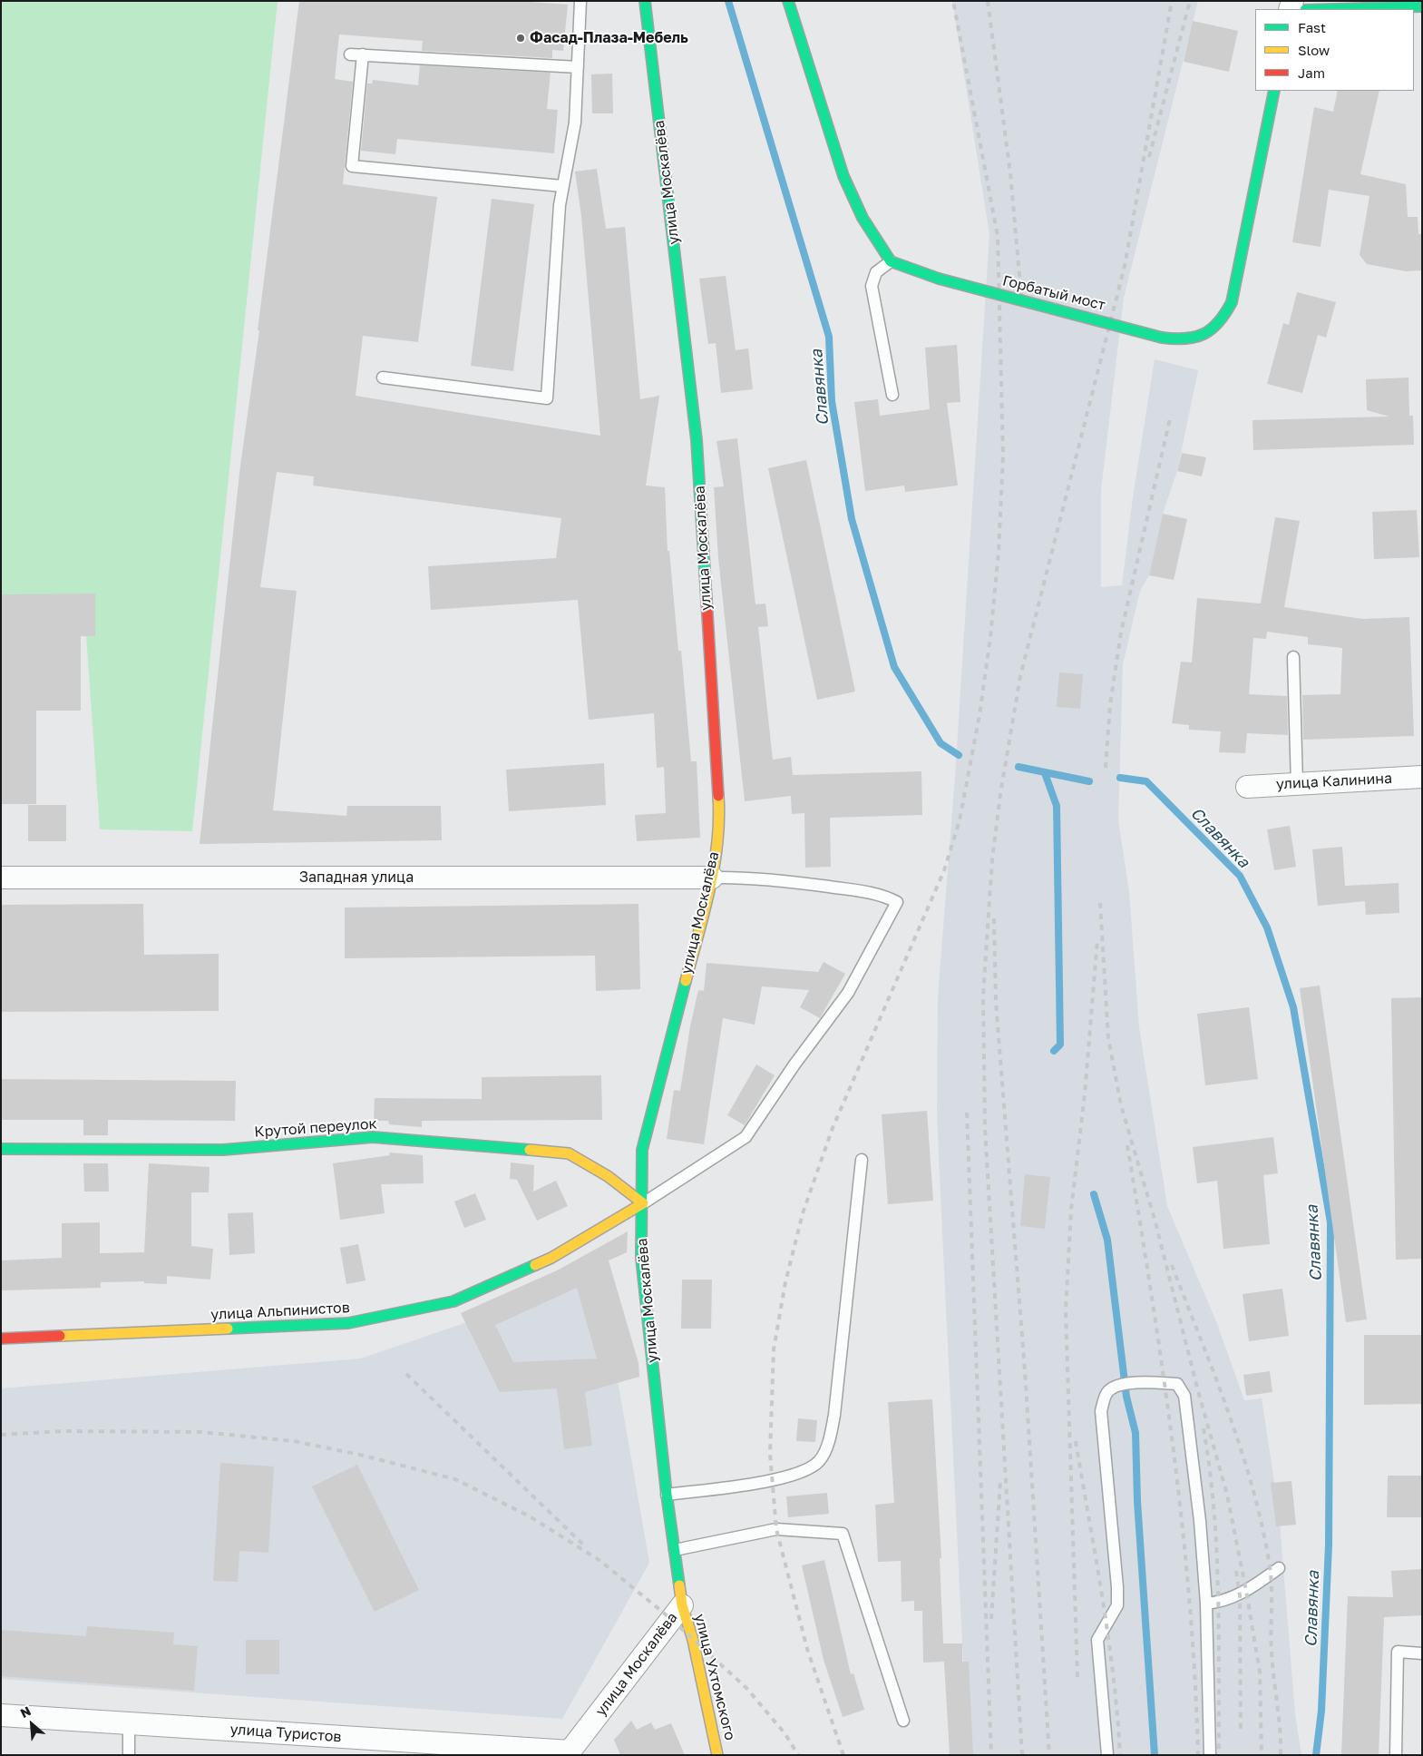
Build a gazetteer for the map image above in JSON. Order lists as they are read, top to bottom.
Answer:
{
  "streets": {
    "street": [
      "улица Москалёва",
      "Горбатый мост",
      "улица Калинина",
      "Западная улица",
      "Крутой переулок",
      "улица Альпинистов",
      "улица Ухтомского",
      "улица Туристов"
    ]
  },
  "crossings": [
    ["улица Москалёва", "Западная улица"],
    ["улица Москалёва", "Крутой переулок"],
    ["улица Москалёва", "улица Альпинистов"],
    ["улица Москалёва", "улица Ухтомского"],
    ["улица Москалёва", "улица Туристов"],
    ["Крутой переулок", "улица Альпинистов"]
  ],
  "water": ["Славянка"],
  "places": ["Фасад-Плаза-Мебель"],
  "legend": ["Fast", "Slow", "Jam"],
  "north": "top left"
}
